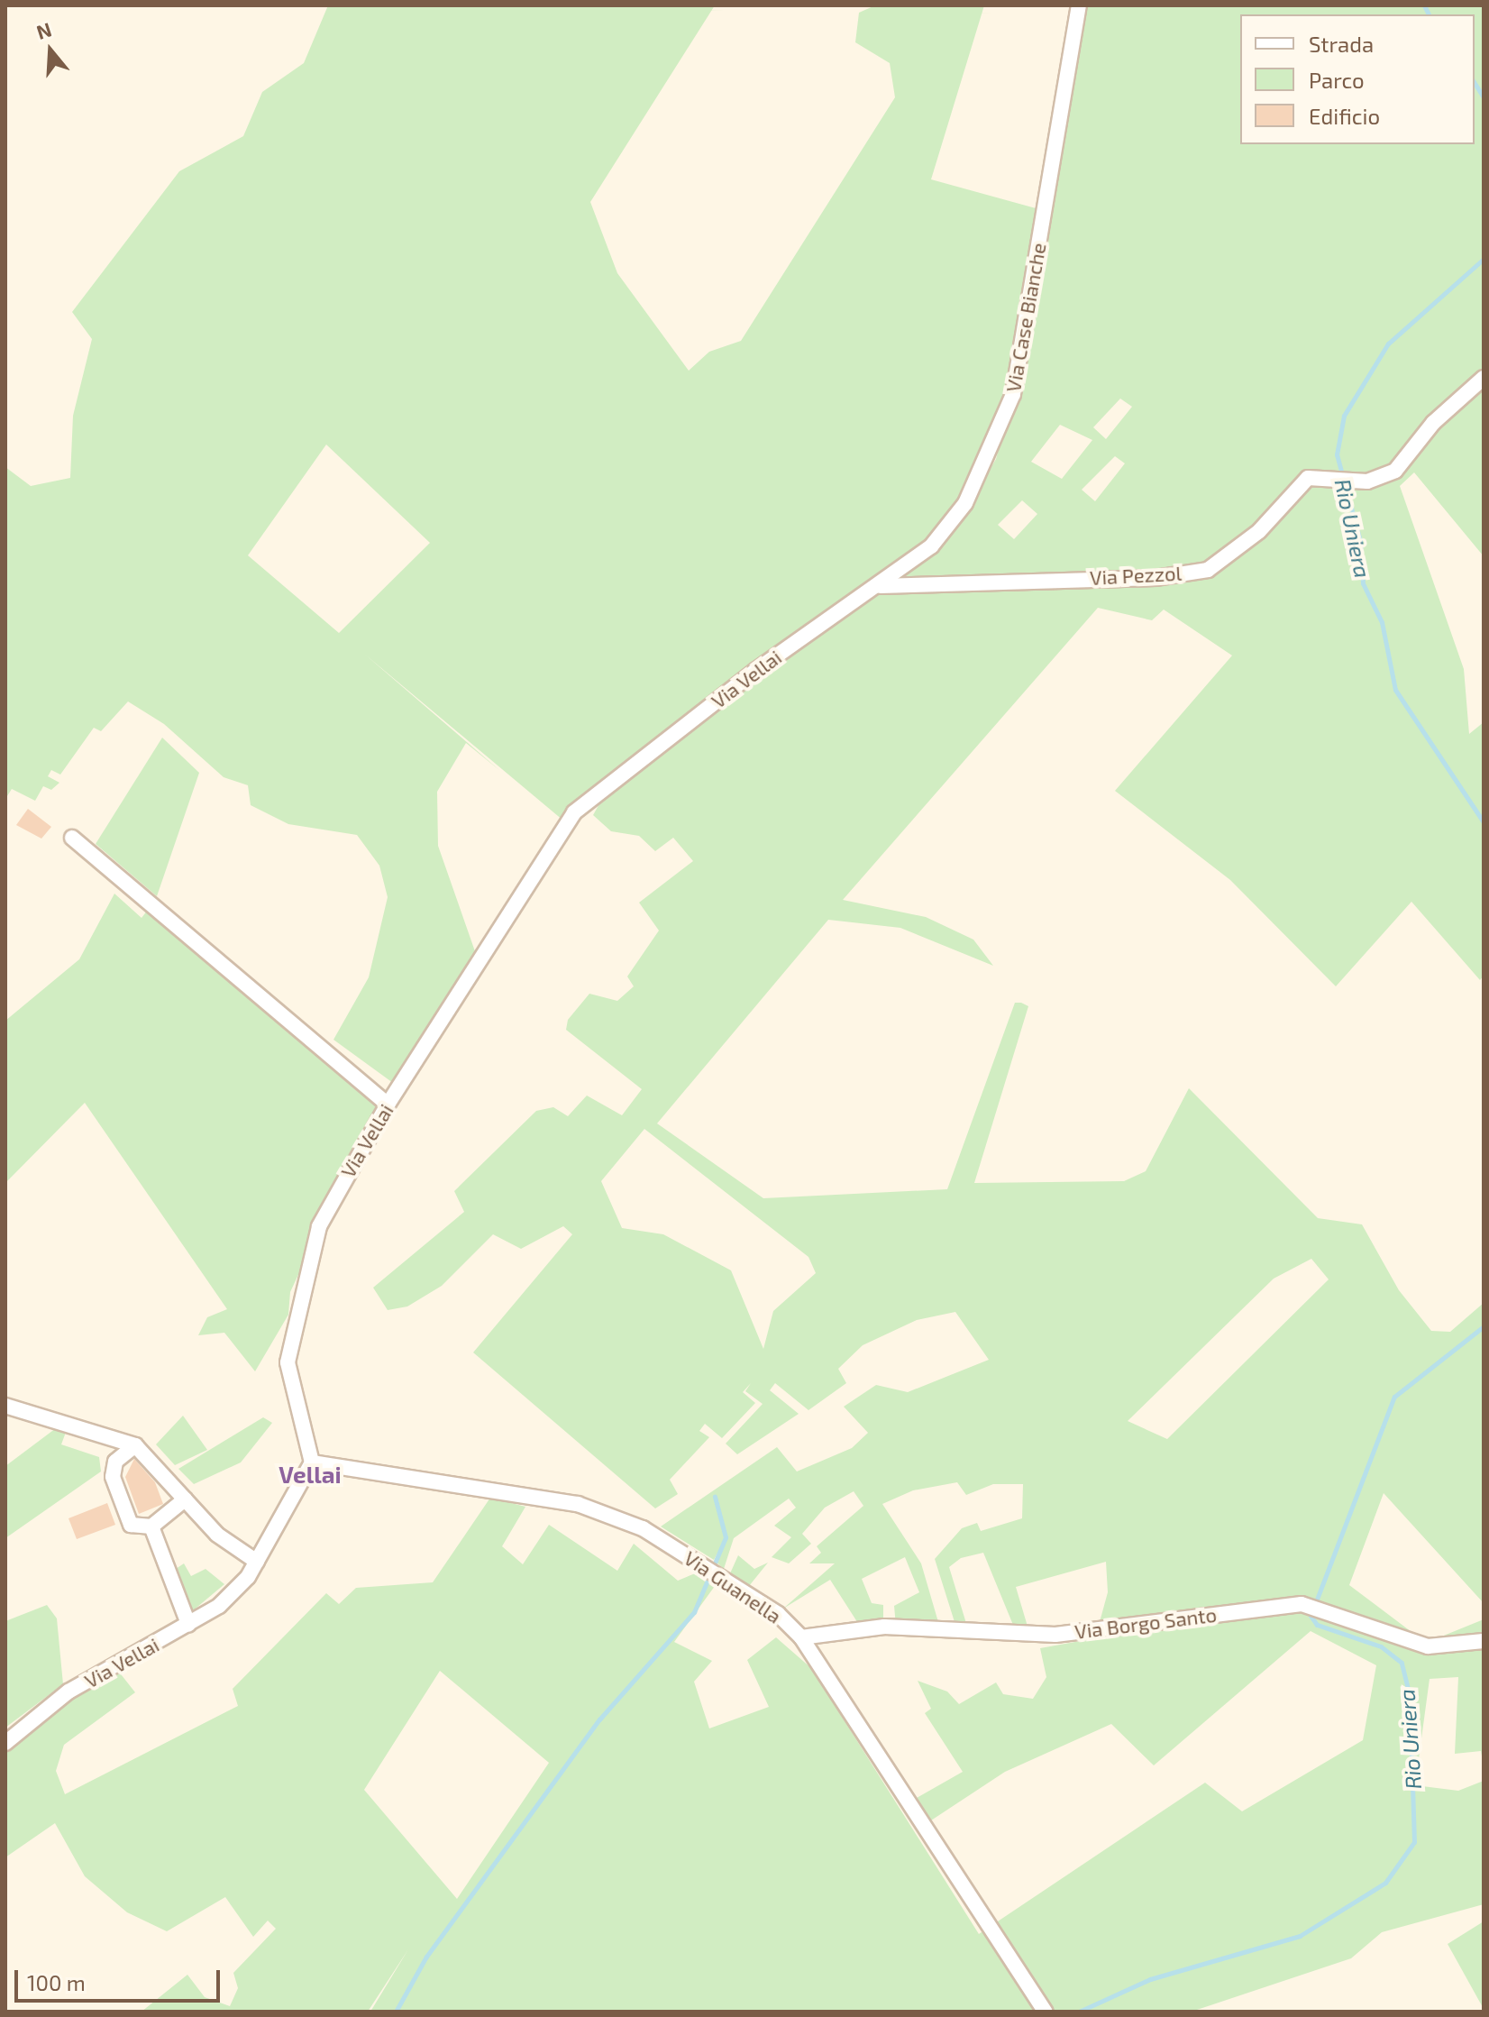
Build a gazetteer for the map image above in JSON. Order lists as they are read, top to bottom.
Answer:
{
  "streets": {
    "street": [
      "Via Case Bianche",
      "Via Pezzol",
      "Via Vellai",
      "Via Guanella",
      "Via Borgo Santo"
    ]
  },
  "crossings": [
    ["Via Case Bianche", "Via Pezzol"],
    ["Via Case Bianche", "Via Vellai"],
    ["Via Pezzol", "Via Vellai"],
    ["Via Vellai", "Via Guanella"],
    ["Via Guanella", "Via Borgo Santo"]
  ],
  "districts": ["Vellai"],
  "water": ["Rio Uniera"],
  "legend": ["Strada", "Parco", "Edificio"],
  "scale_bar": "100 m",
  "north": "top"
}
